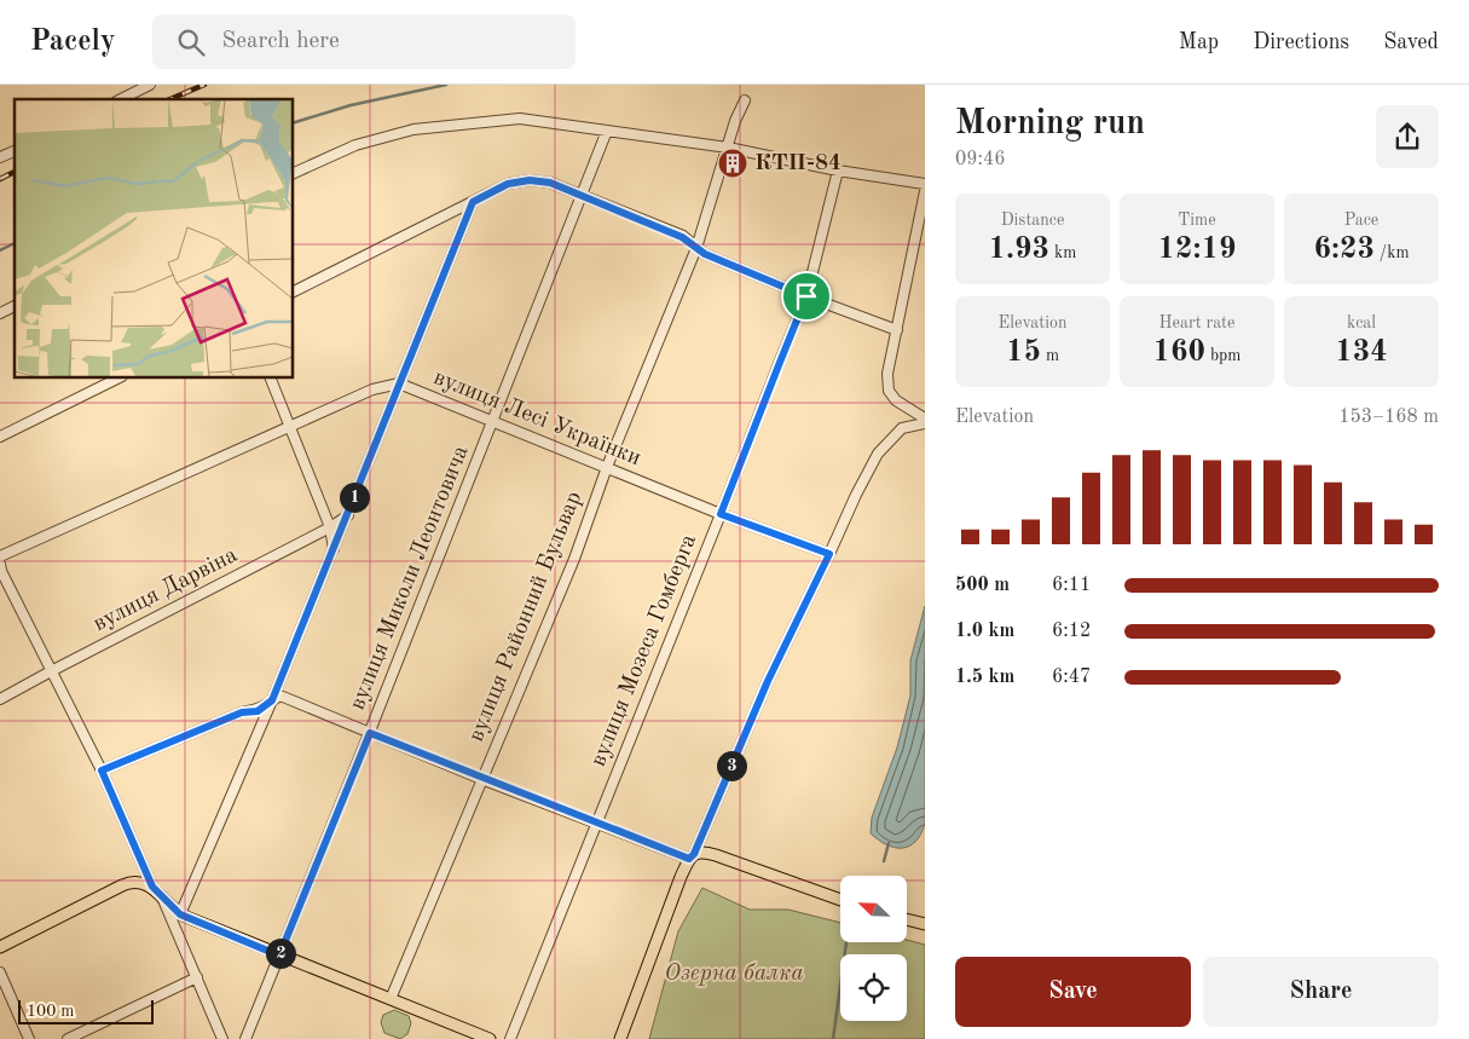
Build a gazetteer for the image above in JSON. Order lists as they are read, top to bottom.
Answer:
{
  "streets": {
    "street": [
      "вулиця Лесі Українки",
      "вулиця Миколи Леонтовича",
      "вулиця Дарвіна",
      "вулиця Районний Бульвар",
      "вулиця Мозеса Гомберга"
    ]
  },
  "crossings": [
    ["вулиця Лесі Українки", "вулиця Миколи Леонтовича"],
    ["вулиця Лесі Українки", "вулиця Районний Бульвар"],
    ["вулиця Лесі Українки", "вулиця Мозеса Гомберга"]
  ],
  "parks": ["Озерна балка"],
  "places": {
    "building": ["КТП-84"]
  },
  "scale_bar": "100 m",
  "north": "top left",
  "page": {
    "header": "Pacely",
    "search": "Search here",
    "nav": ["Map", "Directions", "Saved"],
    "heading": ["Morning run", "09:46"],
    "stats": [
      ["Distance", "1.93 km"],
      ["Time", "12:19"],
      ["Pace", "6:23 /km"],
      ["Elevation", "15 m"],
      ["Heart rate", "160 bpm"],
      ["kcal", "134"]
    ],
    "chart": ["Elevation", "153–168 m"],
    "pins": ["1", "3", "2"],
    "list": [
      {
        "name": "500 m",
        "note": "6:11"
      },
      {
        "name": "1.0 km",
        "note": "6:12"
      },
      {
        "name": "1.5 km",
        "note": "6:47"
      }
    ],
    "buttons": ["Save", "Share"],
    "scale": "100 m"
  }
}
